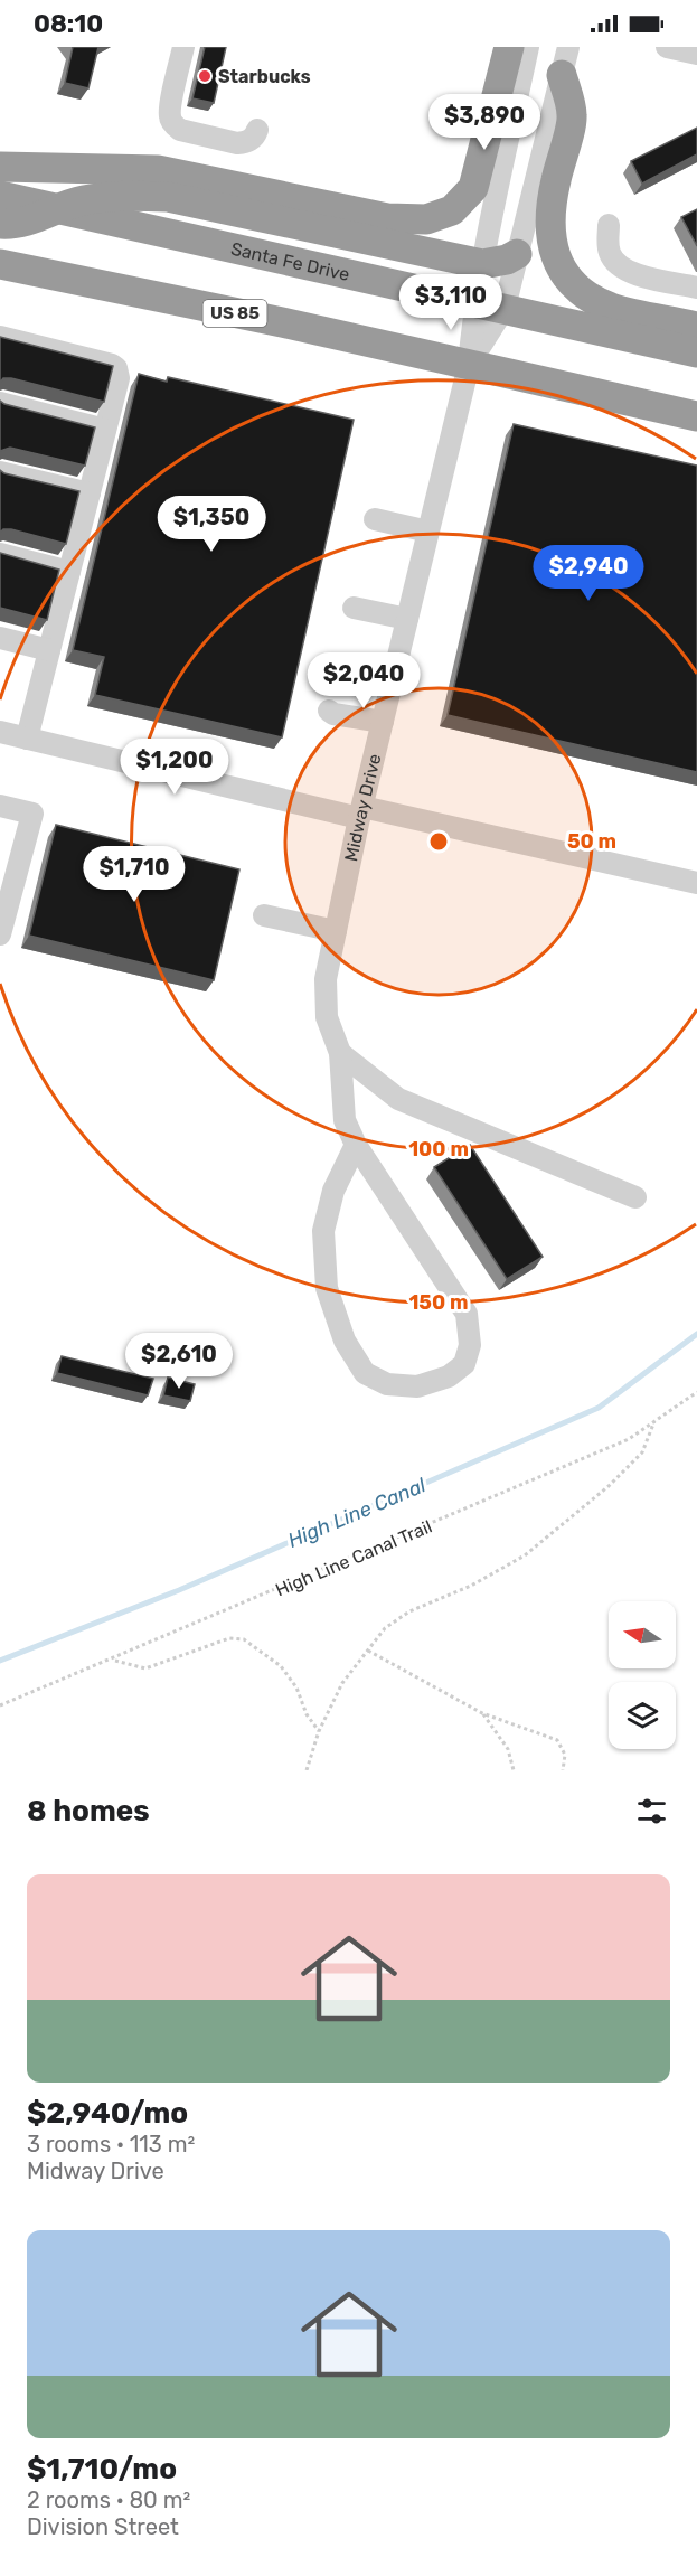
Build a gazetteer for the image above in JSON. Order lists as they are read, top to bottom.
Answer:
{
  "streets": {
    "highway": ["Santa Fe Drive", "US 85"],
    "street": ["Midway Drive"],
    "path": ["High Line Canal Trail"]
  },
  "crossings": [
    ["US 85", "Midway Drive"]
  ],
  "water": ["High Line Canal"],
  "places": ["Starbucks"],
  "north": "left",
  "page": {
    "status": "08:10",
    "price": [
      "$3,890",
      "$3,110",
      "$1,350",
      "$2,940",
      "$2,040",
      "$1,200",
      "$1,710",
      "$2,610"
    ],
    "heading": "8 homes",
    "list": [
      {
        "name": "$2,940/mo",
        "note": "3 rooms · 113 m² · Midway Drive"
      },
      {
        "name": "$1,710/mo",
        "note": "2 rooms · 80 m² · Division Street"
      }
    ]
  },
  "rings": ["50 m", "100 m", "150 m"]
}
